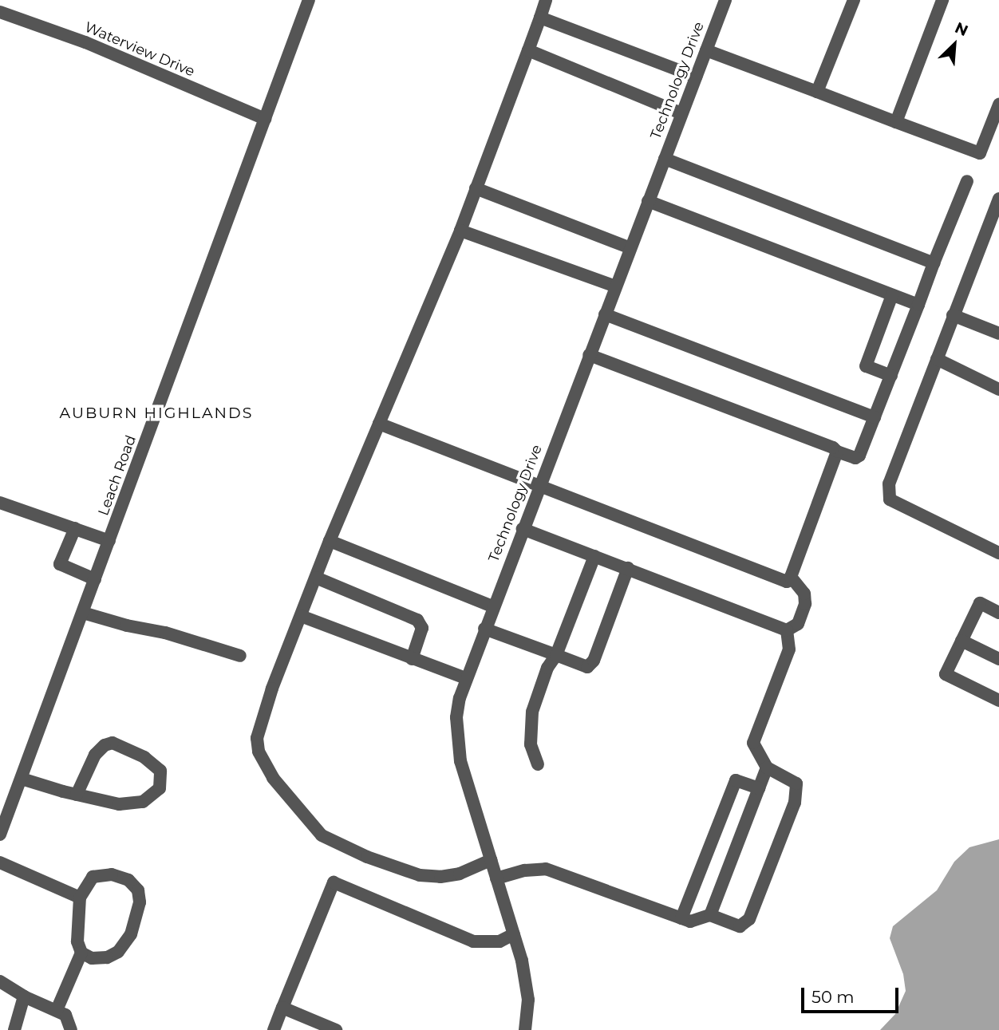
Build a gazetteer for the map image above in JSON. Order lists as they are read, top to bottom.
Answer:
{
  "streets": {
    "street": ["Waterview Drive", "Technology Drive", "Leach Road"]
  },
  "crossings": [
    ["Waterview Drive", "Leach Road"]
  ],
  "districts": ["AUBURN HIGHLANDS"],
  "scale_bar": "50 m",
  "north": "top right"
}
